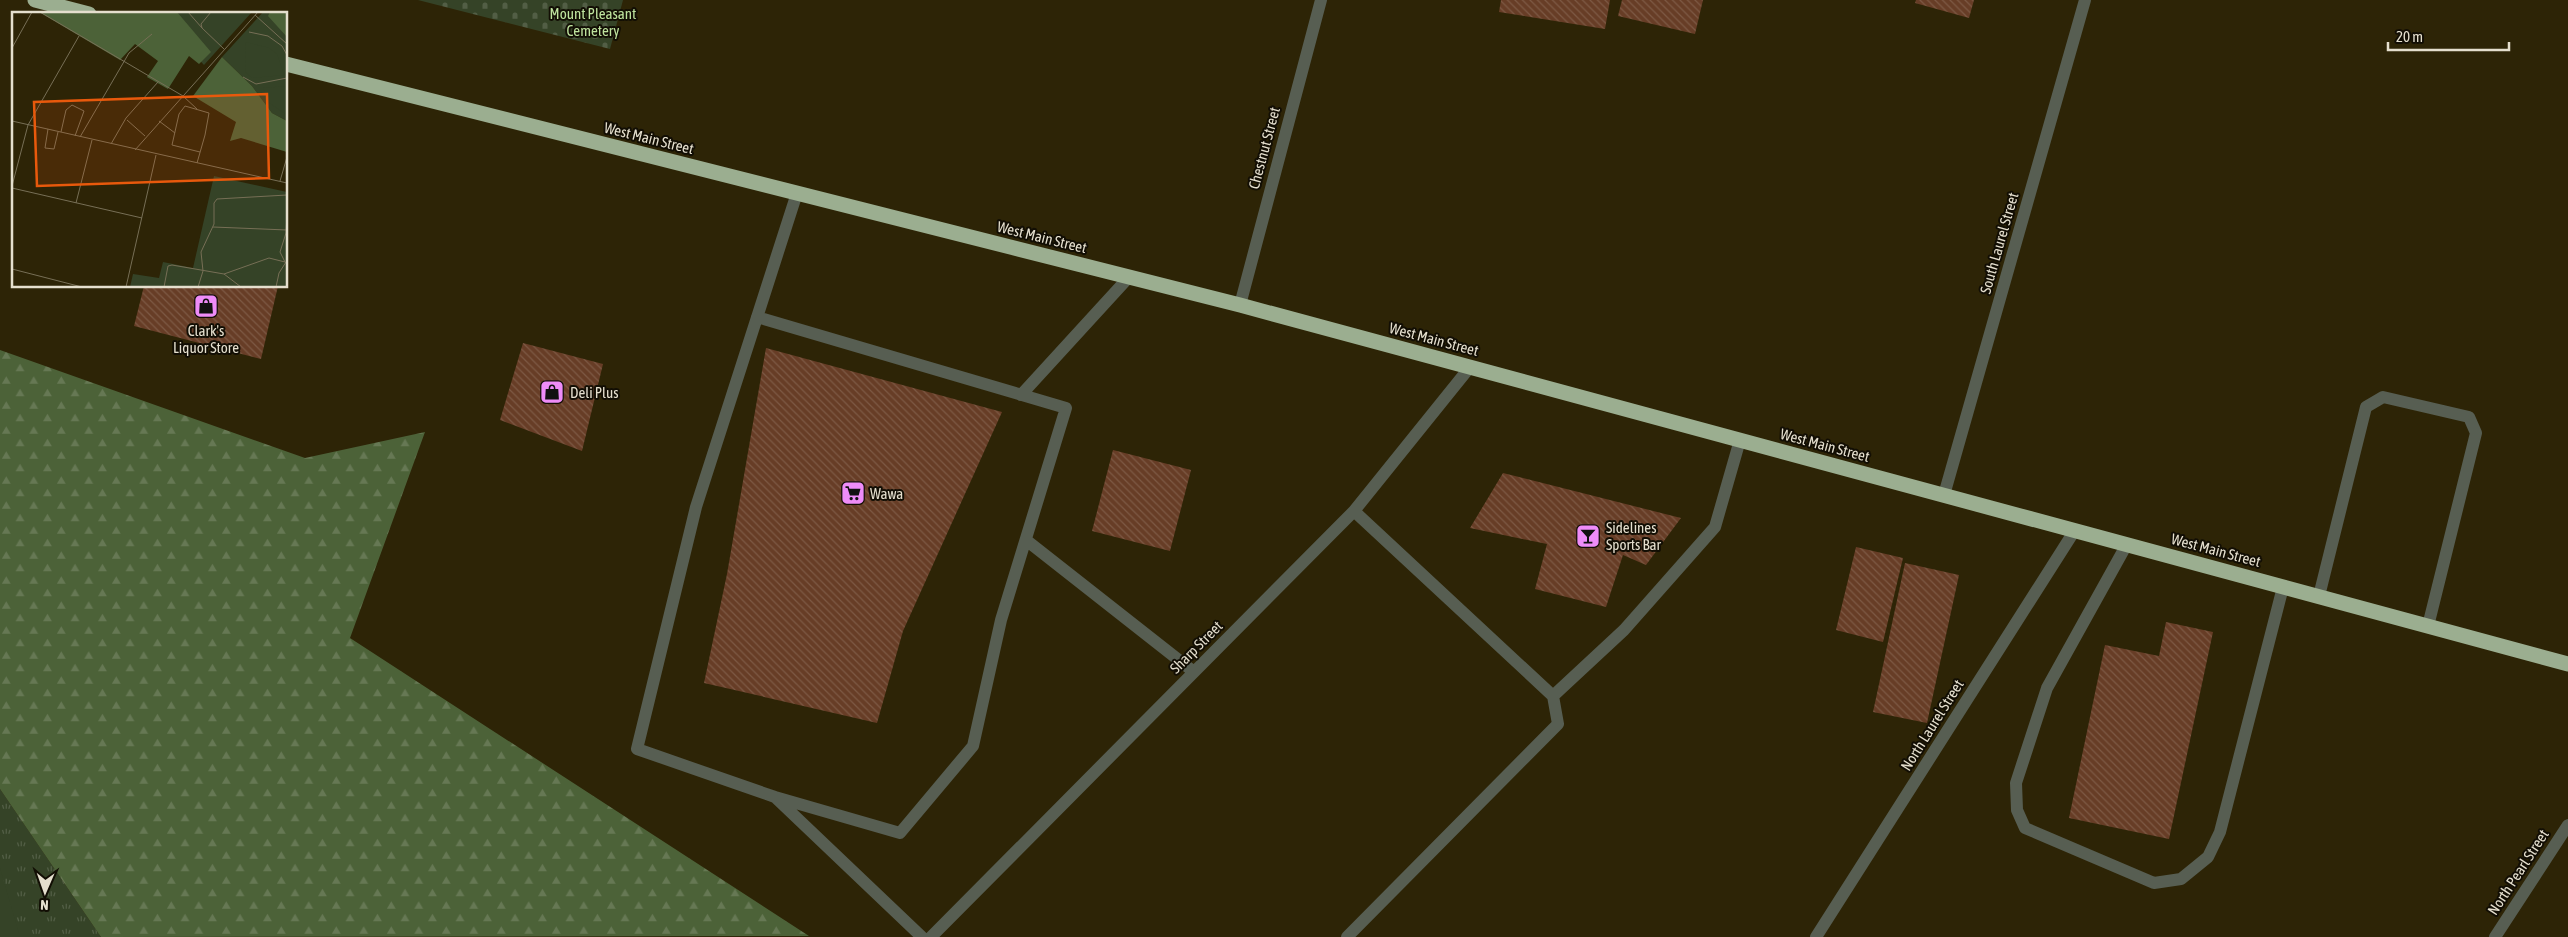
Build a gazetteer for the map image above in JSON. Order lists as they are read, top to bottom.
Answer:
{
  "streets": {
    "highway": ["West Main Street"],
    "street": [
      "Chestnut Street",
      "South Laurel Street",
      "Sharp Street",
      "North Laurel Street",
      "North Pearl Street"
    ]
  },
  "crossings": [
    ["West Main Street", "Chestnut Street"],
    ["West Main Street", "South Laurel Street"],
    ["West Main Street", "Sharp Street"],
    ["West Main Street", "North Laurel Street"]
  ],
  "parks": ["Mount Pleasant Cemetery"],
  "places": {
    "shop": ["Clark's Liquor Store", "Deli Plus"],
    "supermarket": ["Wawa"],
    "bar": ["Sidelines Sports Bar"]
  },
  "scale_bar": "20 m",
  "north": "bottom"
}
